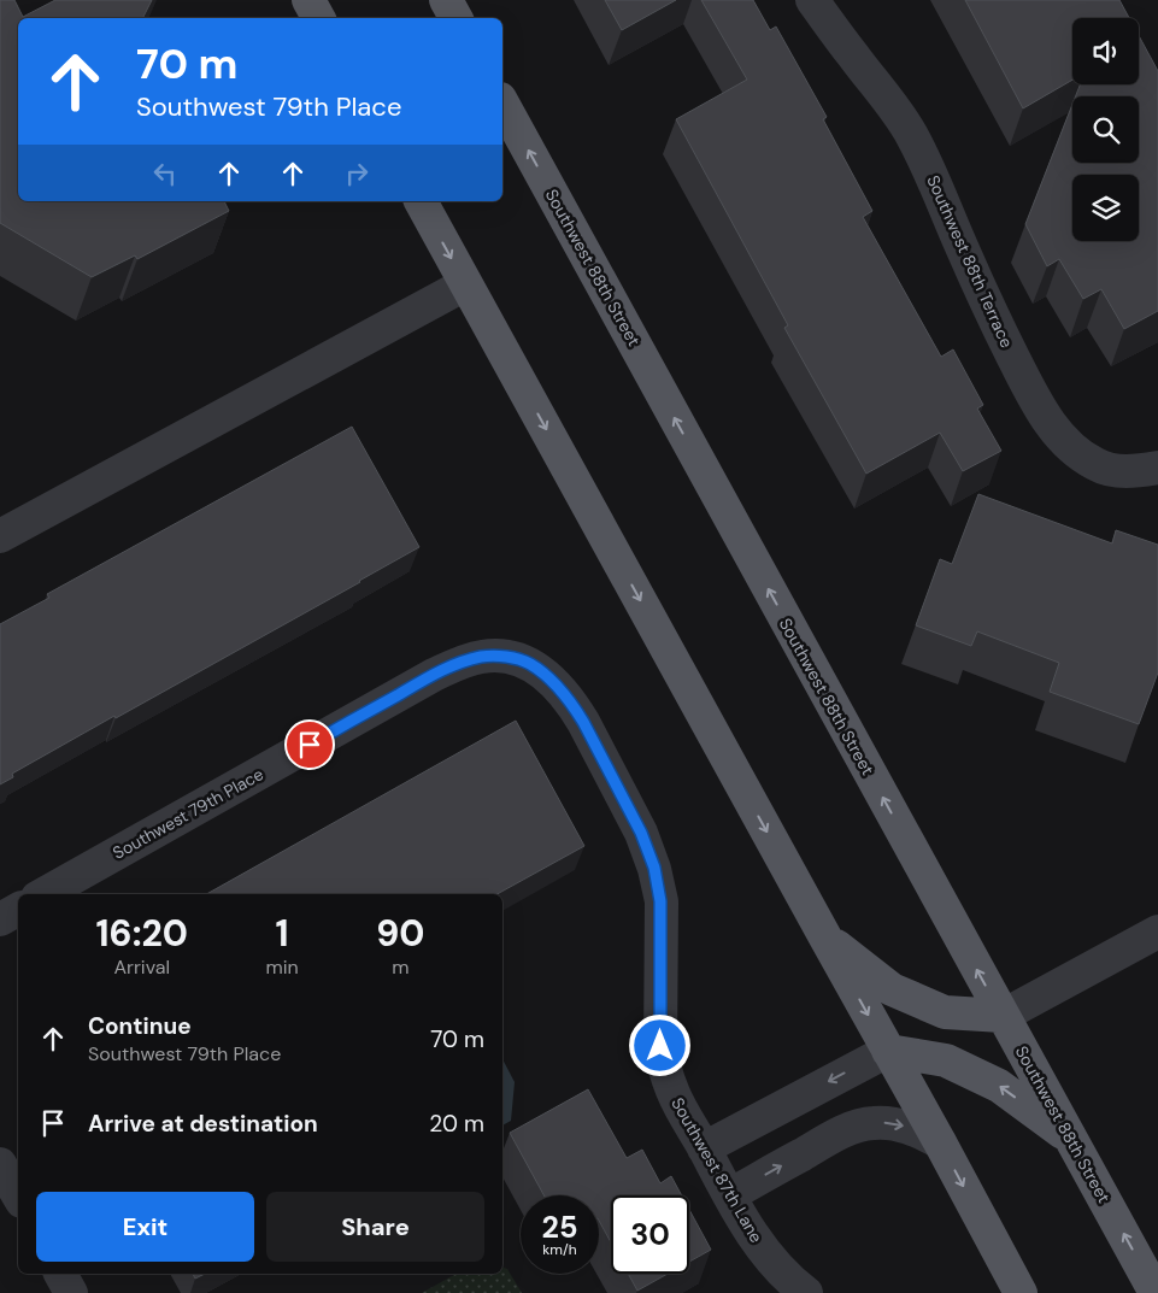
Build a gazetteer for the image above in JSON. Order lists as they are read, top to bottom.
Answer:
{
  "streets": {
    "main road": ["Southwest 88th Street"],
    "street": ["Southwest 88th Terrace", "Southwest 79th Place", "Southwest 87th Lane"]
  },
  "crossings": [
    ["Southwest 79th Place", "Southwest 87th Lane"]
  ],
  "page": {
    "turn": ["70 m", "Southwest 79th Place"],
    "eta": [
      "16:20",
      "Arrival",
      "1",
      "min",
      "90",
      "m"
    ],
    "list": [
      {
        "name": "Continue",
        "note": "Southwest 79th Place",
        "value": "70 m"
      },
      {
        "name": "Arrive at destination",
        "value": "20 m"
      }
    ],
    "buttons": ["Exit", "Share"],
    "speed": "25 km/h",
    "limit": "30"
  }
}
